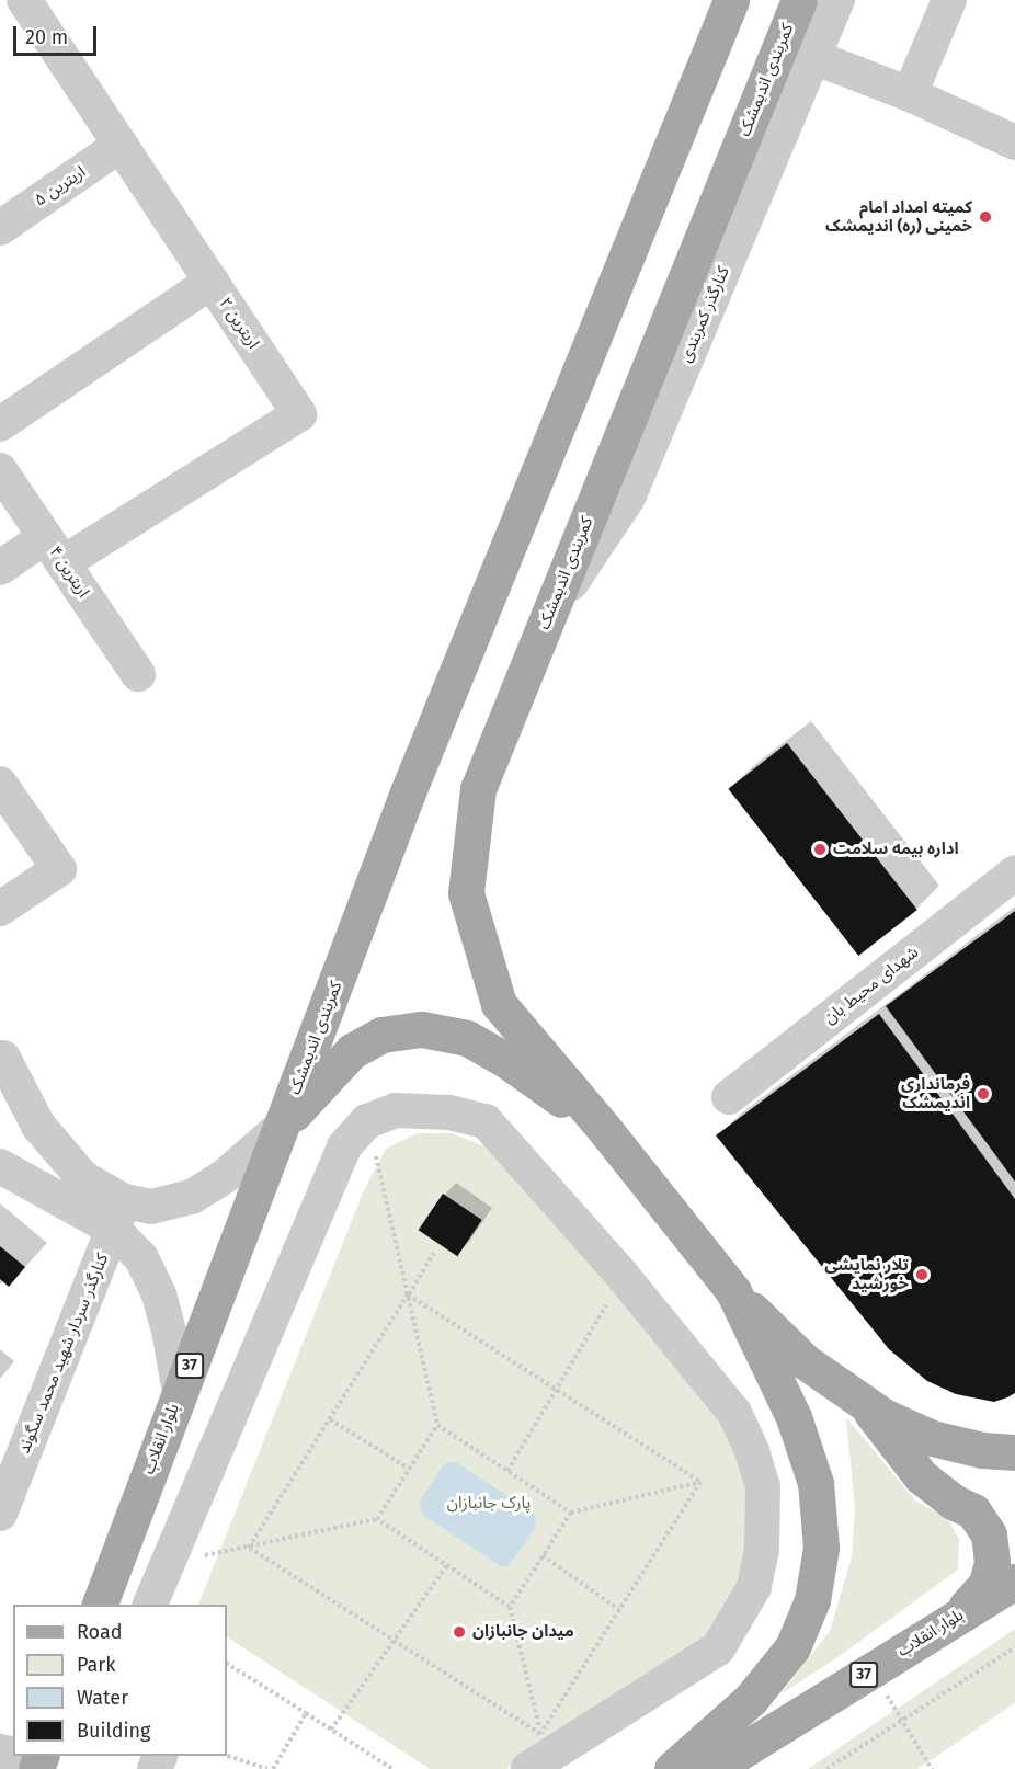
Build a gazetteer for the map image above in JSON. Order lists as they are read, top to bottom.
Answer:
{
  "streets": {
    "main road": ["کمربندی اندیمشک", "37", "بلوار انقلاب"],
    "street": [
      "اریترین ۵",
      "کنارگذر کمربندی",
      "اریترین ۲",
      "اریترین ۴",
      "شهدای محیط بان",
      "کنارگذر سردار شهید محمد سگوند"
    ]
  },
  "crossings": [
    ["کمربندی اندیمشک", "کنارگذر کمربندی"],
    ["کمربندی اندیمشک", "37"],
    ["کمربندی اندیمشک", "بلوار انقلاب"],
    ["اریترین ۵", "اریترین ۲"],
    ["اریترین ۲", "اریترین ۴"],
    ["37", "بلوار انقلاب"]
  ],
  "parks": ["پارک جانبازان"],
  "places": [
    "کمیته امداد امام خمینی (ره) اندیمشک",
    "اداره بیمه سلامت",
    "فرمانداری اندیمشک",
    "تلار نمایشی خورشید",
    "میدان جانبازان"
  ],
  "legend": [
    "Road",
    "Park",
    "Water",
    "Building"
  ],
  "scale_bar": "20 m"
}
